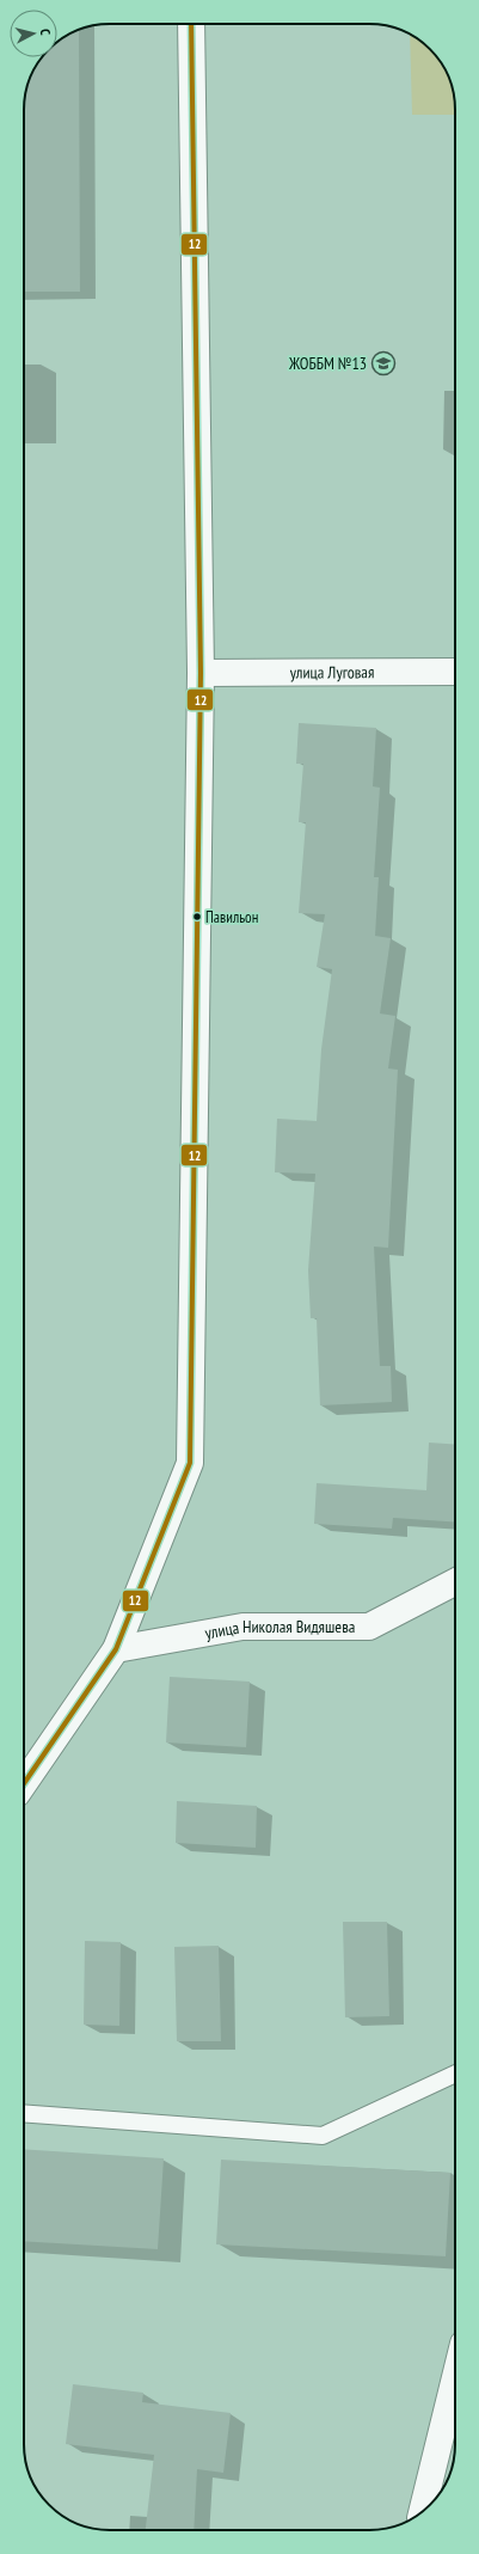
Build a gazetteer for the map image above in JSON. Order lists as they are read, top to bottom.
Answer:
{
  "streets": {
    "street": ["улица Луговая", "улица Николая Видяшева"]
  },
  "places": {
    "school or university": ["ЖОББМ №13"],
    "other": ["Павильон"]
  },
  "lines": ["transit line 12"],
  "north": "right"
}
